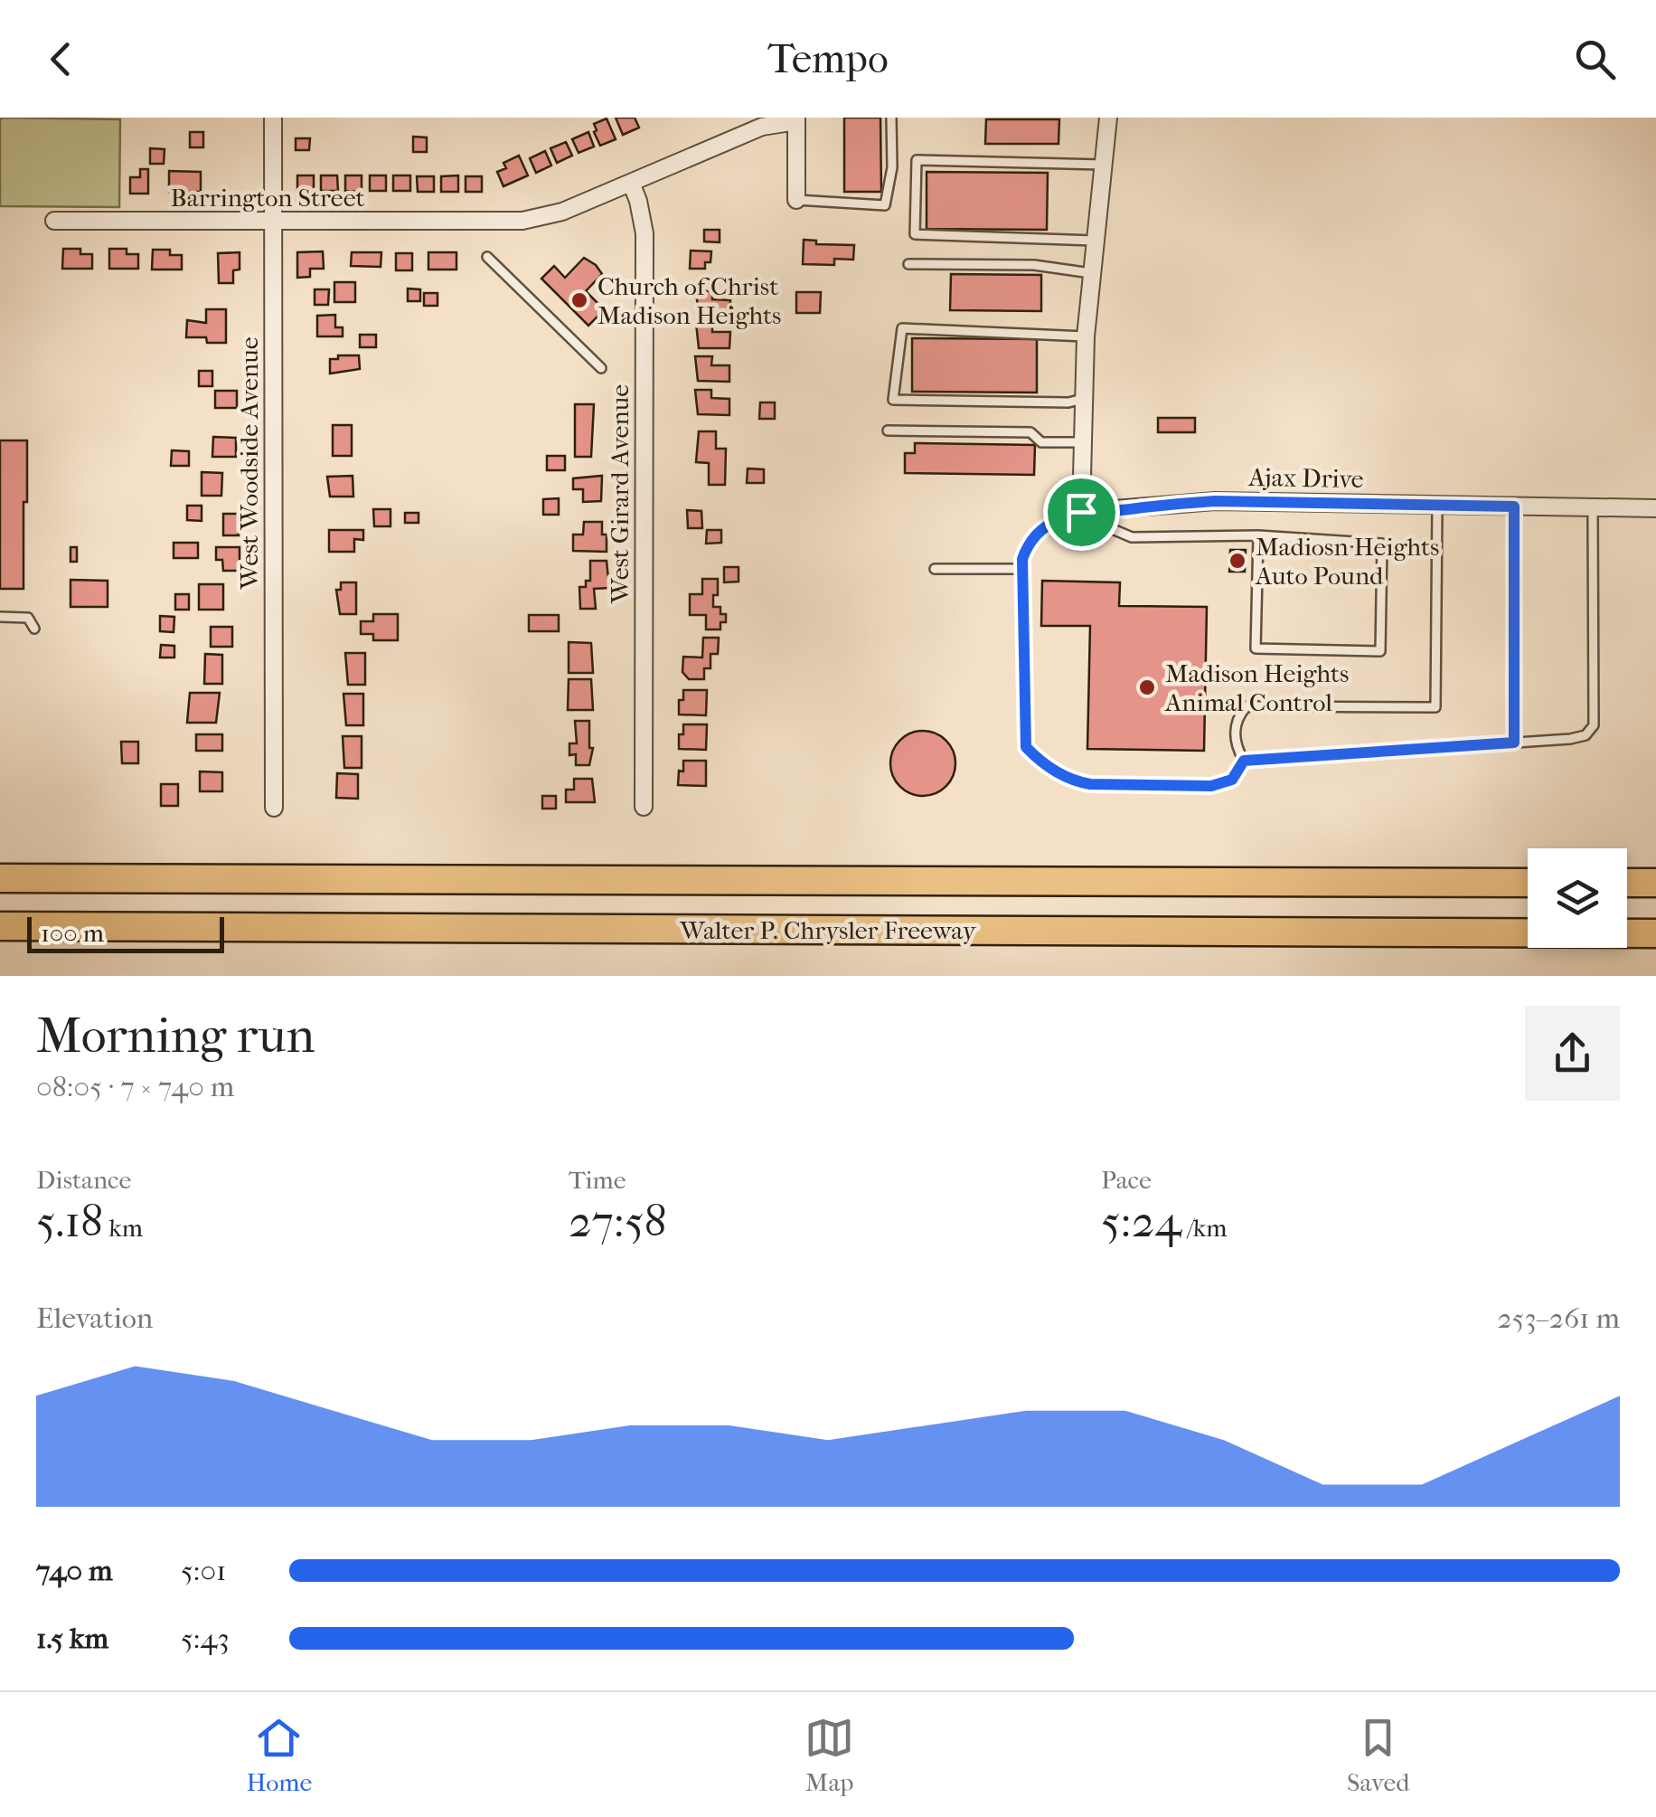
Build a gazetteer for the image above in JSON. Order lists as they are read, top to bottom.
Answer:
{
  "streets": {
    "highway": ["Walter P. Chrysler Freeway"],
    "street": [
      "Barrington Street",
      "West Woodside Avenue",
      "Ajax Drive",
      "West Girard Avenue"
    ]
  },
  "crossings": [
    ["Barrington Street", "West Woodside Avenue"],
    ["Barrington Street", "West Girard Avenue"]
  ],
  "places": ["Church of Christ Madison Heights", "Madiosn Heights Auto Pound", "Madison Heights Animal Control"],
  "scale_bar": "100 m",
  "page": {
    "header": "Tempo",
    "scale": "100 m",
    "heading": ["Morning run", "08:05 · 7 × 740 m"],
    "stats": [
      ["Distance", "5.18 km"],
      ["Time", "27:58"],
      ["Pace", "5:24 /km"]
    ],
    "chart": ["Elevation", "253–261 m"],
    "list": [
      {
        "name": "740 m",
        "note": "5:01"
      },
      {
        "name": "1.5 km",
        "note": "5:43"
      }
    ],
    "tabs": ["Home", "Map", "Saved"]
  }
}
